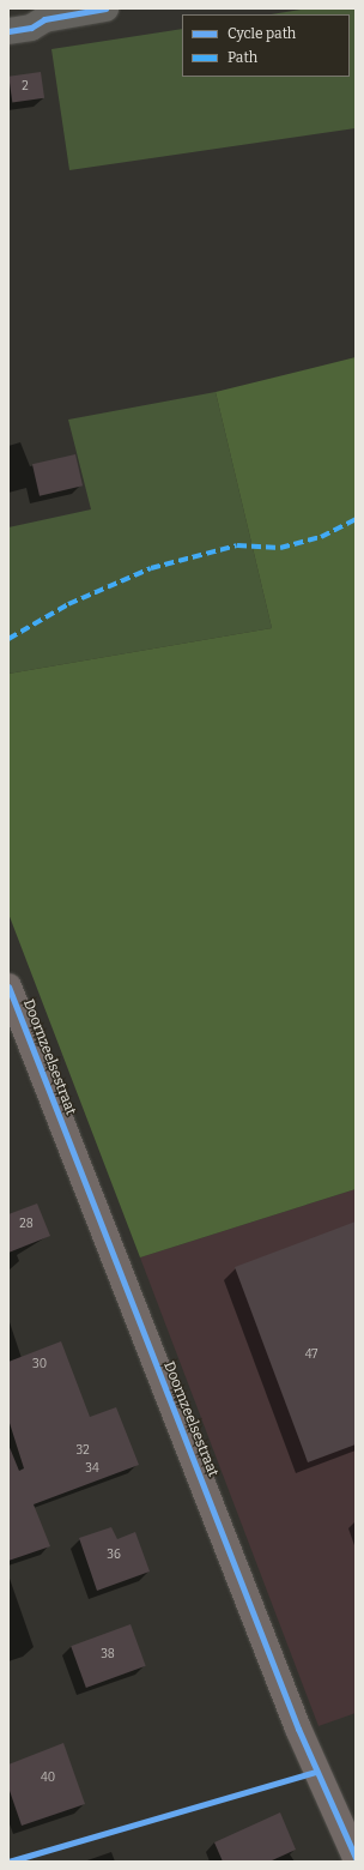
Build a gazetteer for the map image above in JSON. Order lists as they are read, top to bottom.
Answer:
{
  "streets": {
    "main road": ["Doornzeelsestraat"]
  },
  "house_numbers": [
    "2",
    "28",
    "47",
    "30",
    "32",
    "34",
    "36",
    "38",
    "40"
  ],
  "legend": ["Cycle path", "Path"]
}
